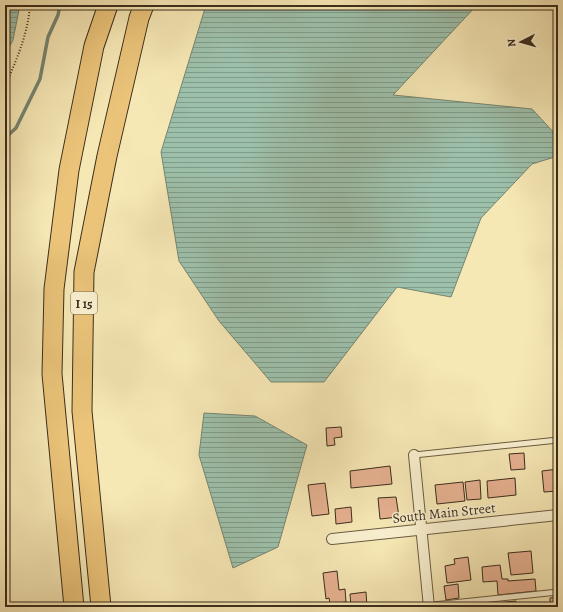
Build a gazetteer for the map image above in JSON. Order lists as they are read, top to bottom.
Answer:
{
  "streets": {
    "highway": ["I 15"],
    "street": ["South Main Street"]
  },
  "north": "left"
}
